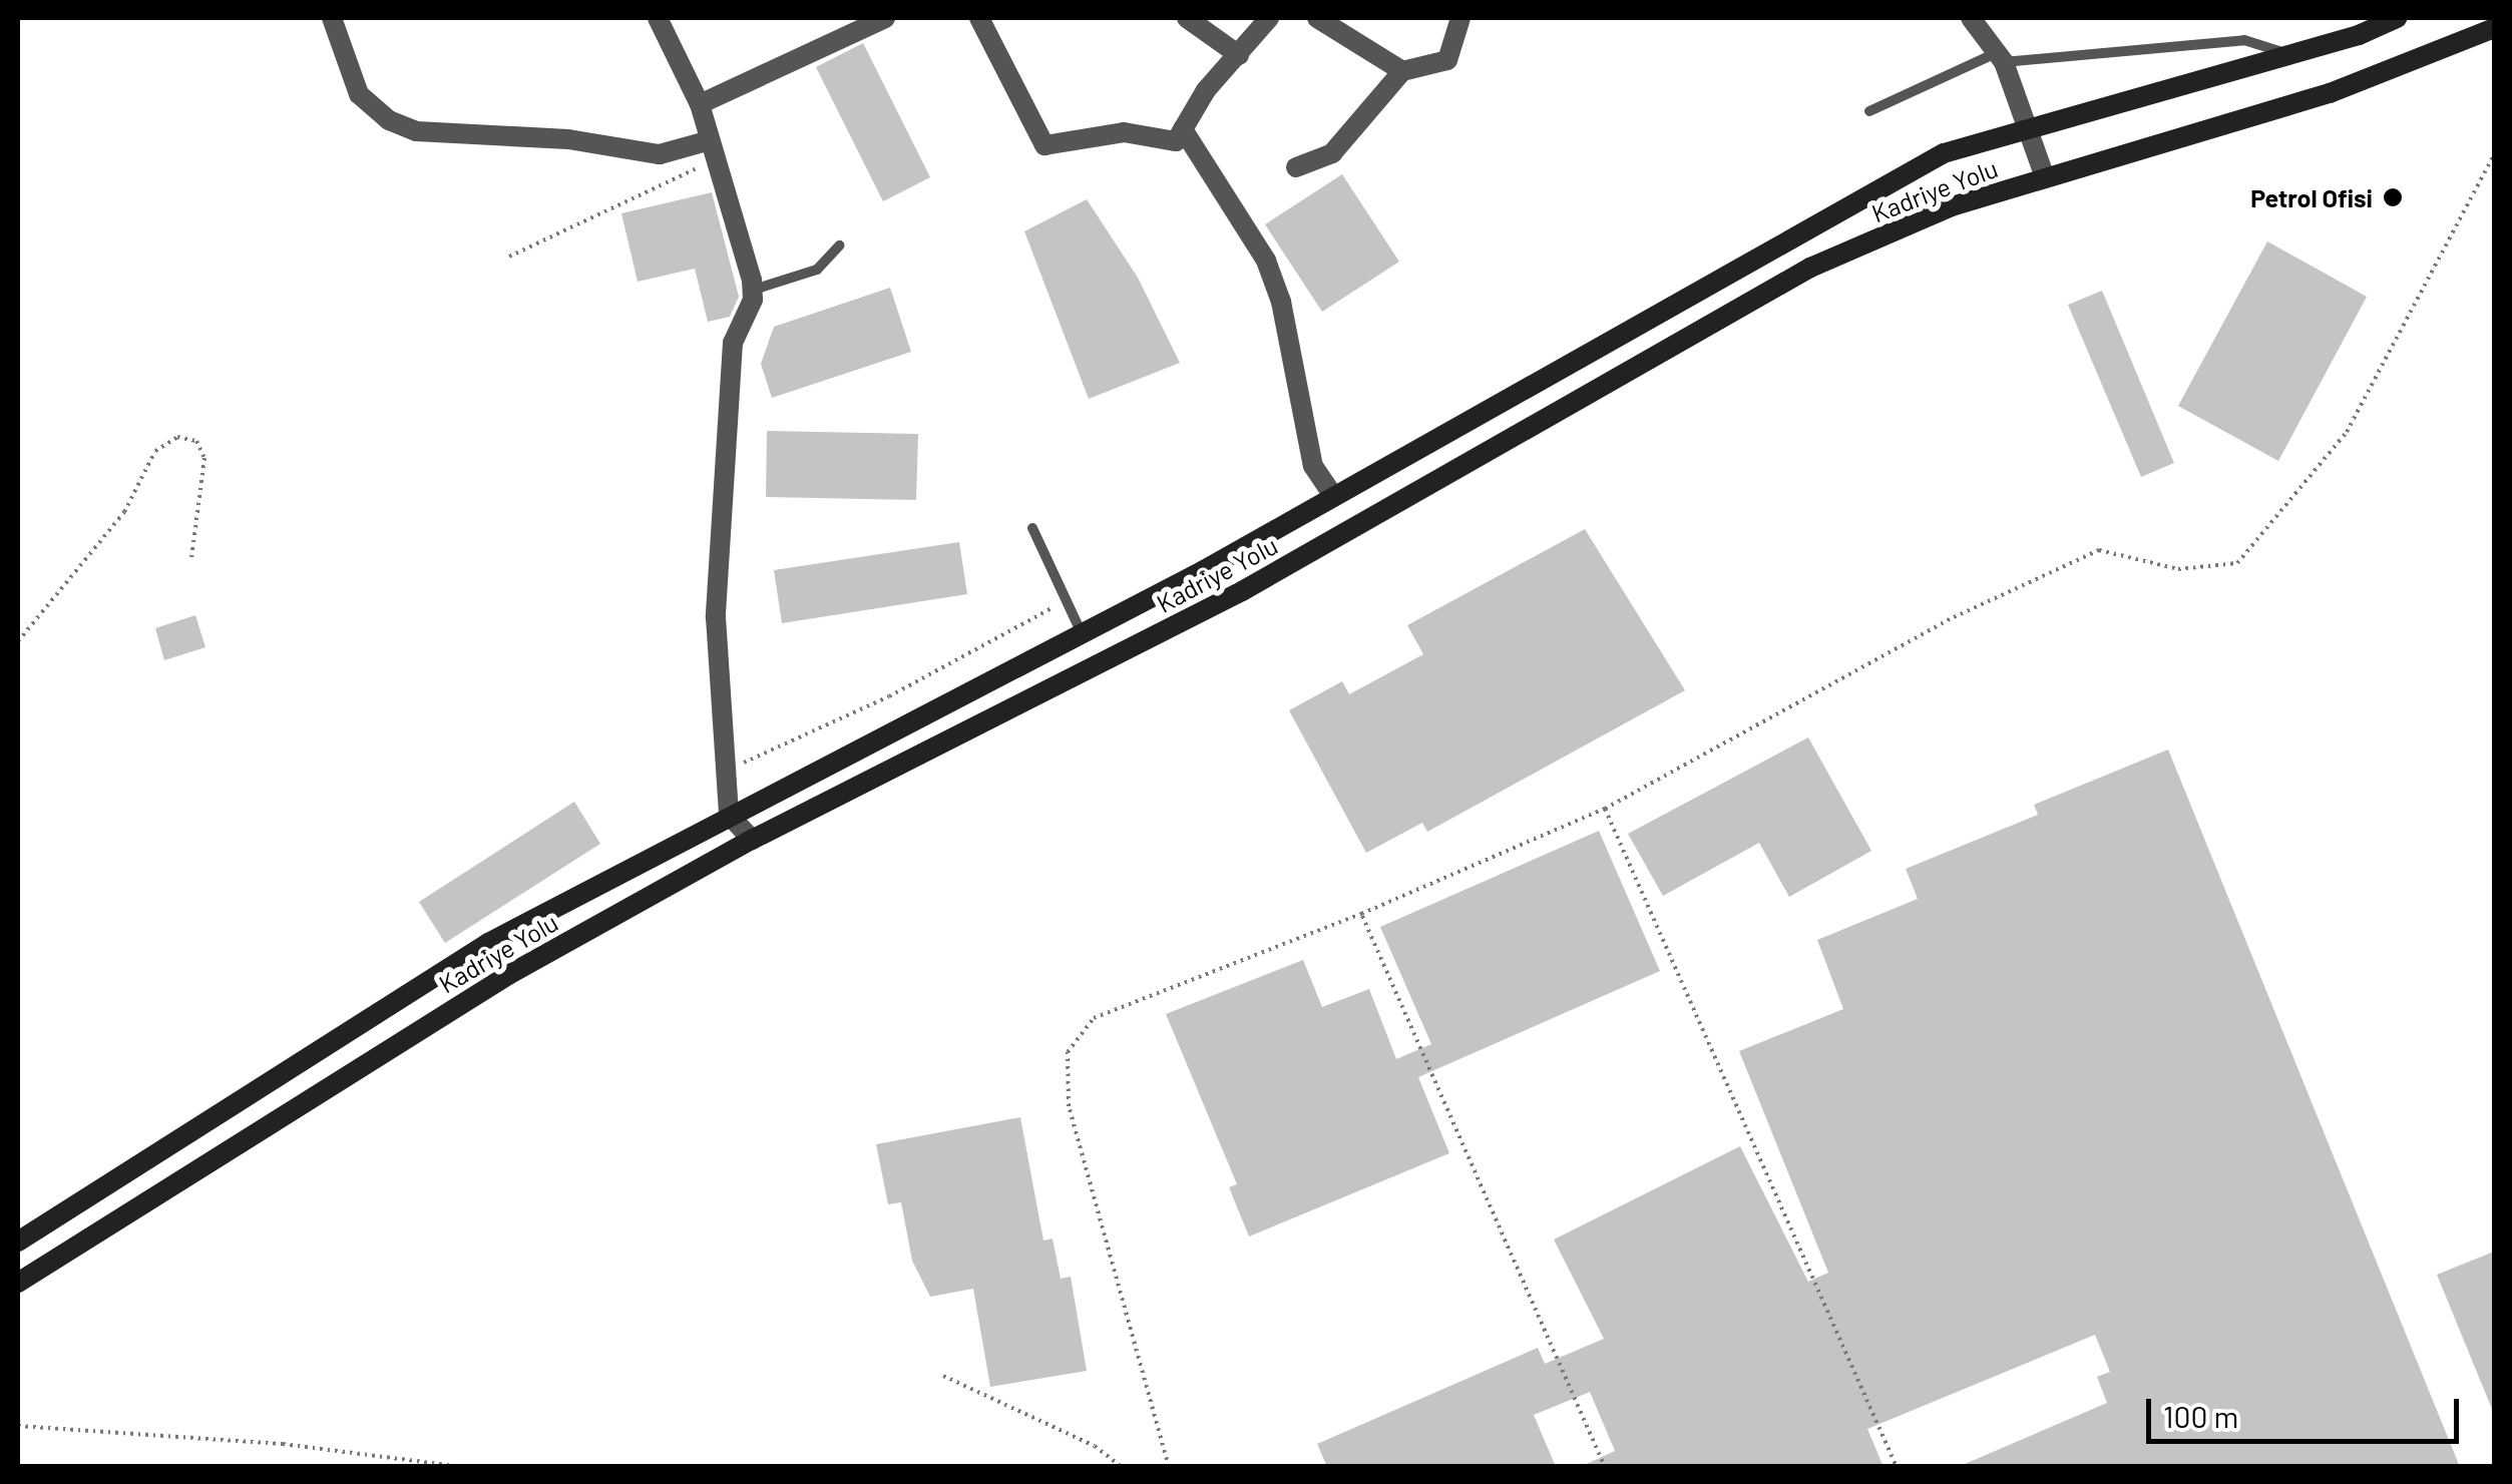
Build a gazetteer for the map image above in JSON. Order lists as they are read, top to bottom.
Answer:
{
  "streets": {
    "main road": ["Kadriye Yolu"]
  },
  "places": ["Petrol Ofisi"],
  "scale_bar": "100 m"
}
